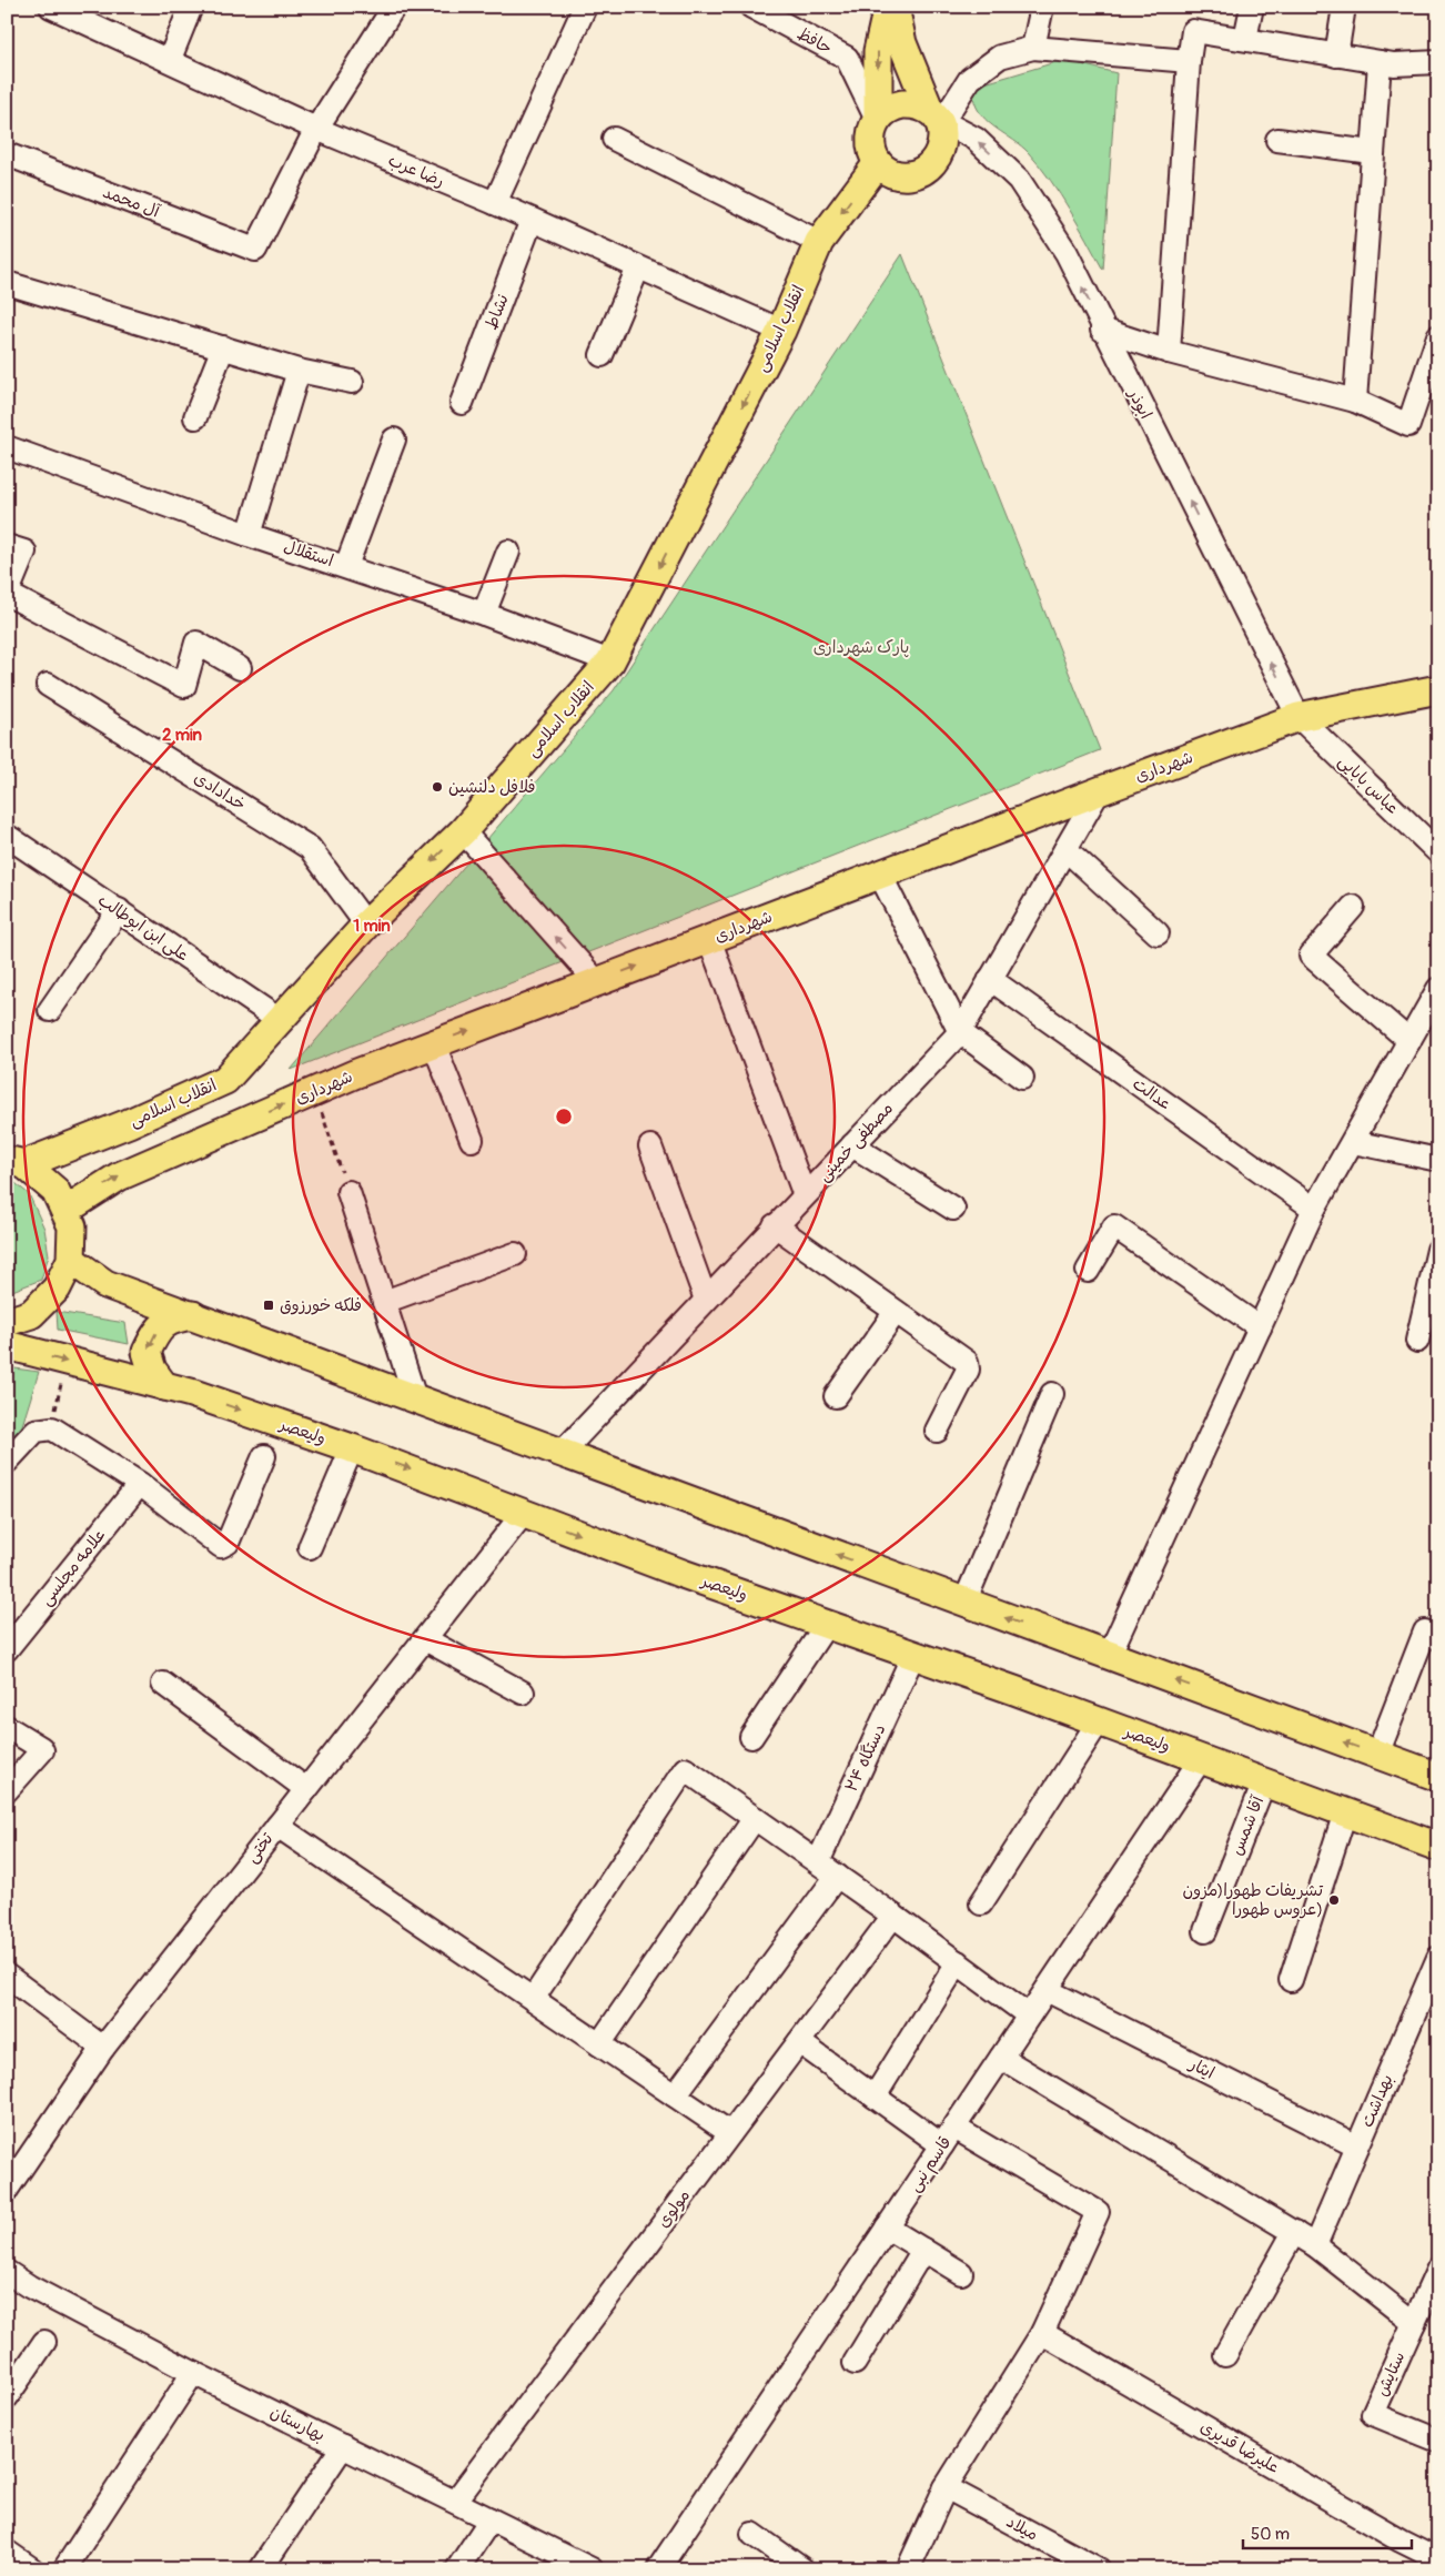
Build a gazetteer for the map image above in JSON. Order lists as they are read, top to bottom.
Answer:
{
  "streets": {
    "main road": ["انقلاب اسلامی", "شهرداری", "ولیعصر"],
    "street": [
      "حافظ",
      "رضا عرب",
      "آل محمد",
      "نشاط",
      "ابوذر",
      "استقلال",
      "عباس بابایی",
      "خدادادی",
      "علی ابن ابوطالب",
      "عدالت",
      "مصطفی خمینی",
      "علامه مجلسی",
      "۲۴ دستگاه",
      "آقا شمس",
      "تختی",
      "ایثار",
      "بهداشت",
      "قاسم نبی",
      "مولوی",
      "ستایش",
      "بهارستان",
      "علیرضا قدیری",
      "میلاد"
    ]
  },
  "crossings": [
    ["حافظ", "انقلاب اسلامی"],
    ["حافظ", "ابوذر"],
    ["رضا عرب", "آل محمد"],
    ["رضا عرب", "نشاط"],
    ["رضا عرب", "انقلاب اسلامی"],
    ["انقلاب اسلامی", "ابوذر"],
    ["انقلاب اسلامی", "استقلال"],
    ["انقلاب اسلامی", "خدادادی"],
    ["انقلاب اسلامی", "علی ابن ابوطالب"],
    ["ابوذر", "شهرداری"],
    ["ابوذر", "عباس بابایی"],
    ["شهرداری", "عباس بابایی"],
    ["شهرداری", "مصطفی خمینی"],
    ["عدالت", "مصطفی خمینی"],
    ["ولیعصر", "۲۴ دستگاه"],
    ["ولیعصر", "آقا شمس"],
    ["ولیعصر", "تختی"],
    ["ولیعصر", "قاسم نبی"],
    ["ایثار", "بهداشت"],
    ["ایثار", "قاسم نبی"],
    ["مولوی", "بهارستان"]
  ],
  "one_way": ["انقلاب اسلامی", "ابوذر", "شهرداری"],
  "parks": ["پارک شهرداری"],
  "places": {
    "other": ["فلافل دلنشین", "تشریفات طهورا(مزون عروس طهورا)"],
    "transit": ["فلکه خورزوق"]
  },
  "scale_bar": "50 m",
  "rings": ["2 min", "1 min"]
}
